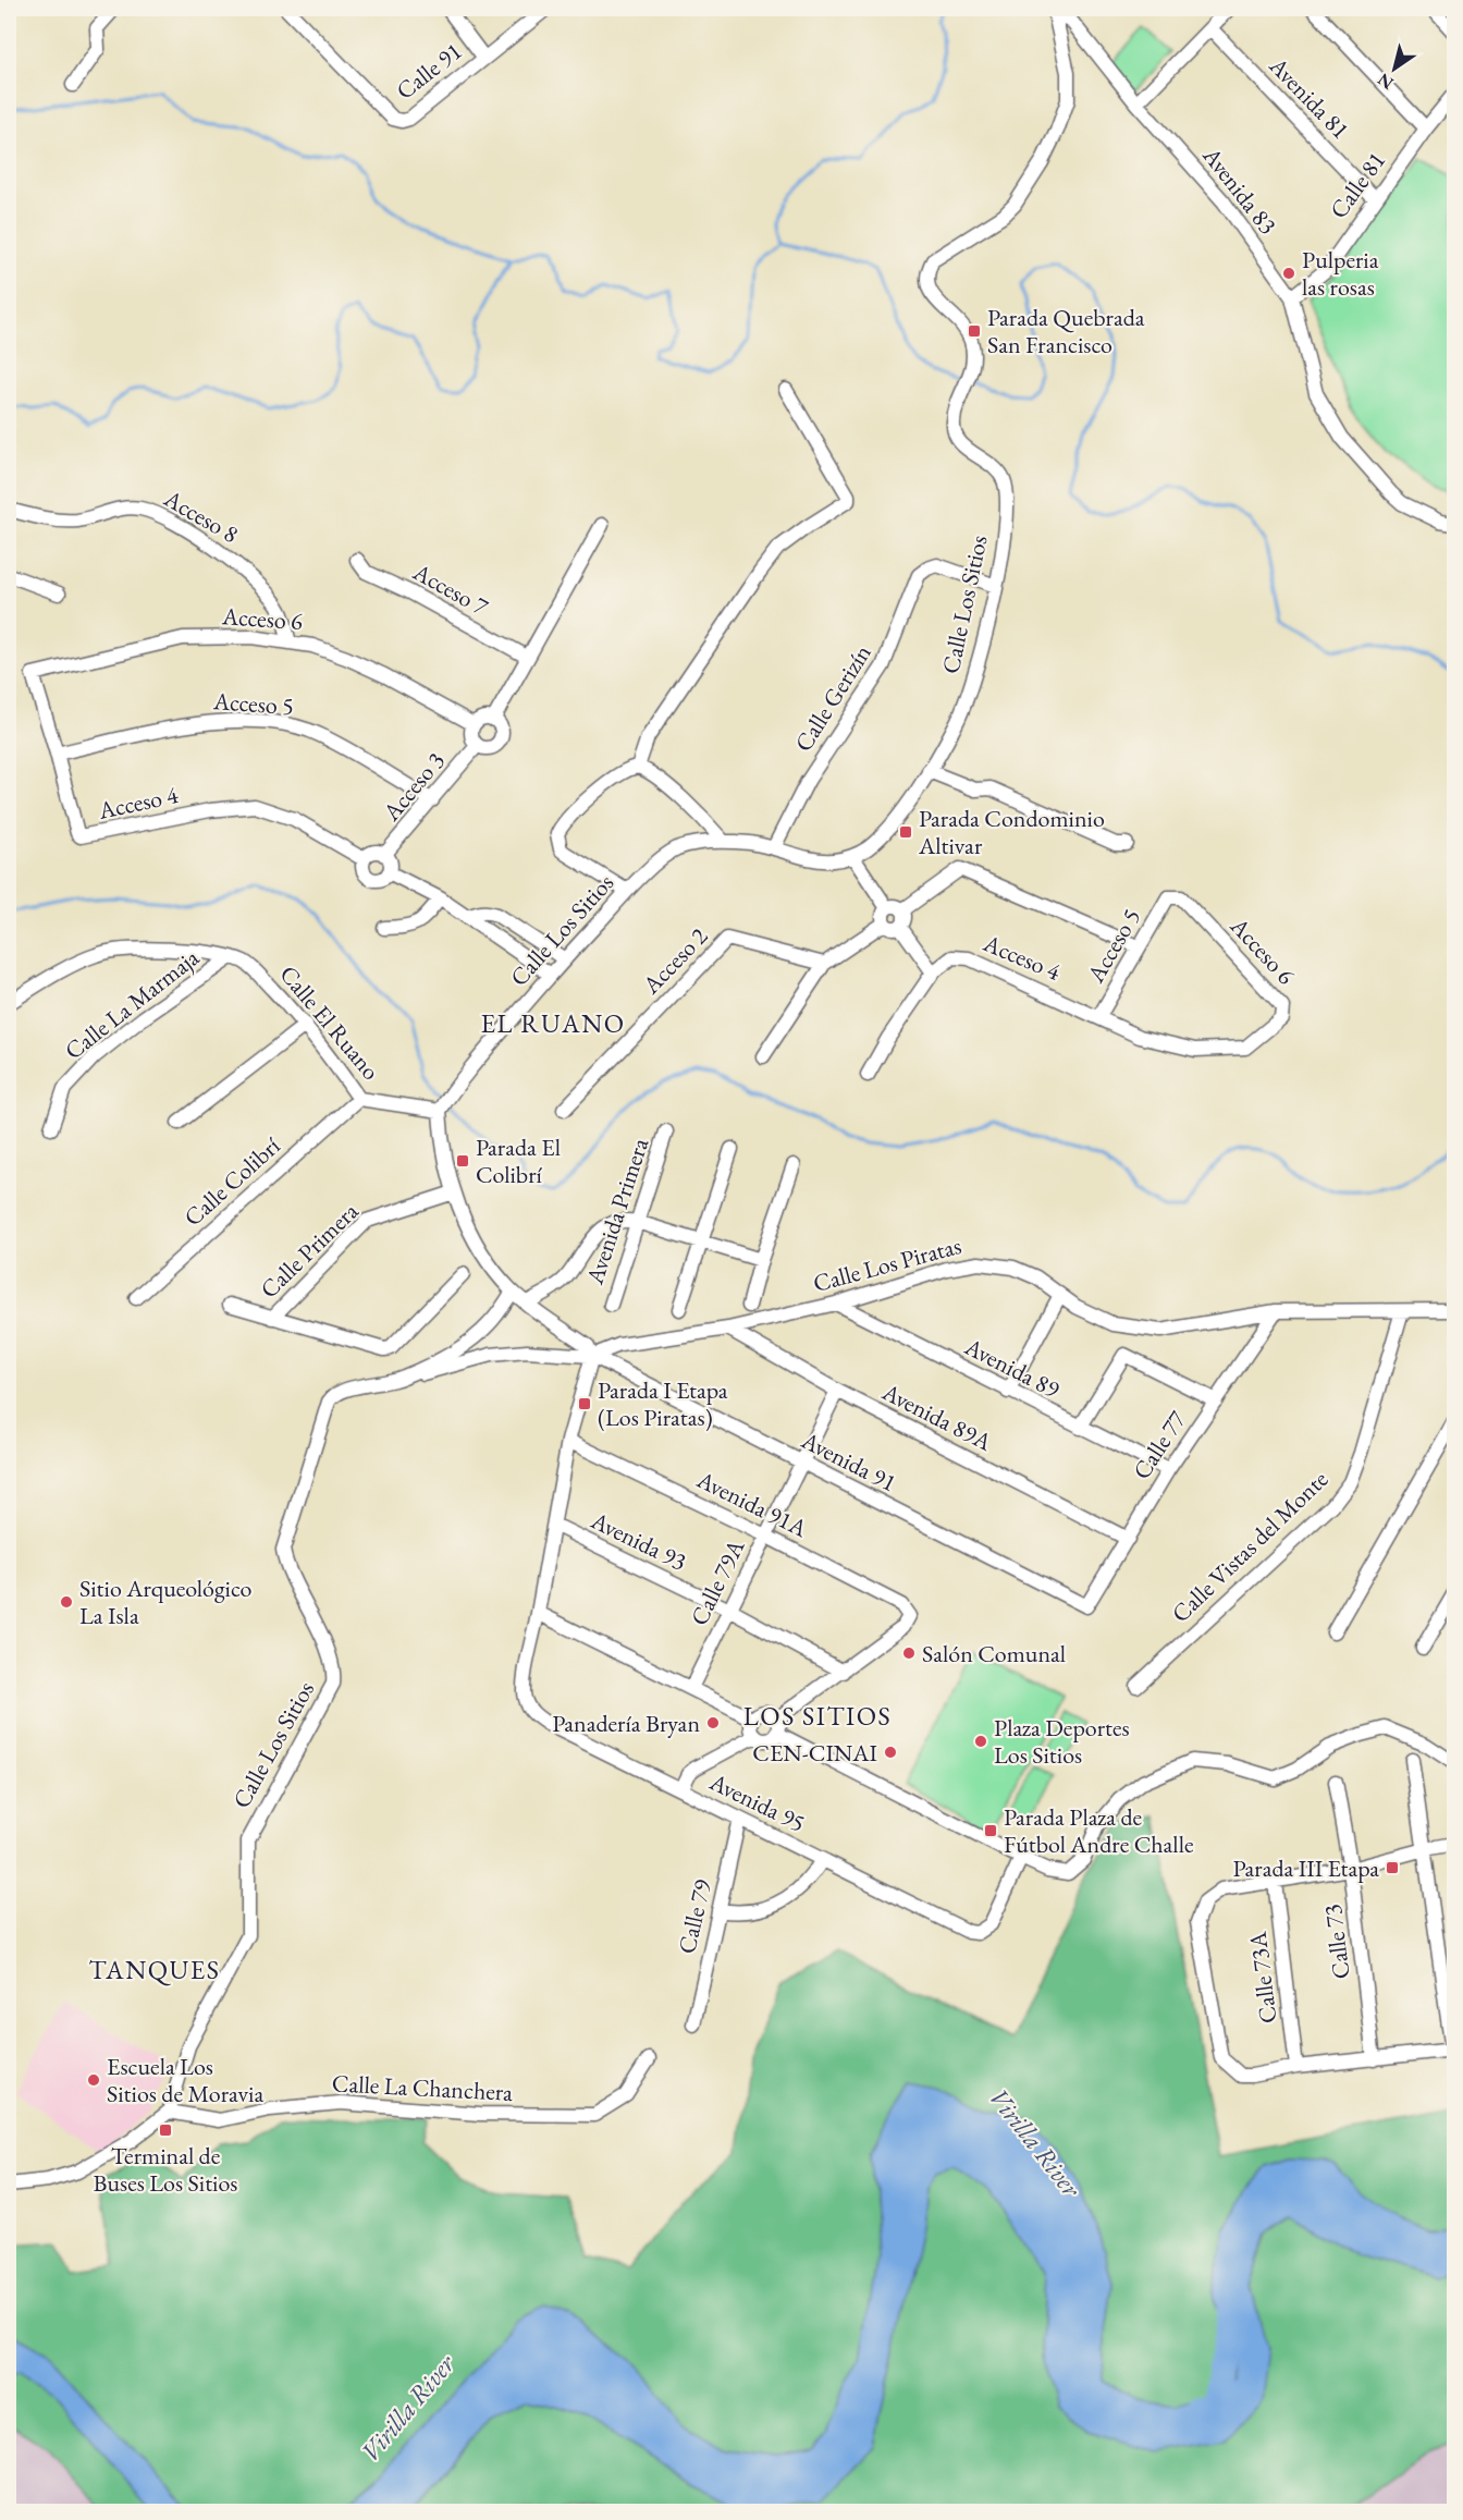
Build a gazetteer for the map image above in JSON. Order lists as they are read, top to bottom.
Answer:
{
  "streets": {
    "street": [
      "Calle 91",
      "Avenida 81",
      "Calle 81",
      "Avenida 83",
      "Acceso 8",
      "Acceso 7",
      "Calle Los Sitios",
      "Acceso 6",
      "Calle Gerizín",
      "Acceso 5",
      "Acceso 3",
      "Acceso 4",
      "Acceso 2",
      "Calle La Marmaja",
      "Calle El Ruano",
      "Calle Colibrí",
      "Avenida Primera",
      "Calle Primera",
      "Calle Los Piratas",
      "Avenida 89",
      "Avenida 89A",
      "Calle 77",
      "Avenida 91",
      "Avenida 91A",
      "Avenida 93",
      "Calle Vistas del Monte",
      "Calle 79A",
      "Avenida 95",
      "Calle 79",
      "Calle 73",
      "Calle 73A",
      "Calle La Chanchera"
    ]
  },
  "crossings": [
    ["Avenida 81", "Calle 81"],
    ["Calle 81", "Avenida 83"],
    ["Avenida 83", "Calle Los Sitios"],
    ["Acceso 8", "Acceso 6"],
    ["Calle Los Sitios", "Calle Gerizín"],
    ["Calle Los Sitios", "Calle El Ruano"],
    ["Calle Los Sitios", "Calle La Chanchera"],
    ["Acceso 6", "Acceso 5"],
    ["Acceso 6", "Acceso 3"],
    ["Acceso 6", "Acceso 4"],
    ["Acceso 5", "Acceso 3"],
    ["Acceso 5", "Acceso 4"],
    ["Acceso 3", "Acceso 4"],
    ["Calle La Marmaja", "Calle El Ruano"],
    ["Calle El Ruano", "Calle Colibrí"],
    ["Calle Los Piratas", "Avenida 89"],
    ["Calle Los Piratas", "Avenida 89A"],
    ["Calle Los Piratas", "Calle 77"],
    ["Calle Los Piratas", "Avenida 91"],
    ["Calle Los Piratas", "Calle Vistas del Monte"],
    ["Calle Los Piratas", "Avenida 95"],
    ["Avenida 89", "Calle 77"],
    ["Avenida 89A", "Calle 77"],
    ["Avenida 89A", "Calle 79A"],
    ["Calle 77", "Avenida 91"],
    ["Avenida 91", "Calle 79A"],
    ["Avenida 91", "Avenida 95"],
    ["Avenida 91A", "Avenida 93"],
    ["Avenida 91A", "Calle 79A"],
    ["Avenida 91A", "Avenida 95"],
    ["Avenida 93", "Calle 79A"],
    ["Avenida 93", "Avenida 95"],
    ["Avenida 95", "Calle 79"]
  ],
  "districts": ["EL RUANO", "LOS SITIOS", "TANQUES"],
  "water": ["Virilla River"],
  "places": {
    "other": [
      "Pulperia las rosas",
      "Sitio Arqueológico La Isla",
      "Salón Comunal",
      "Panadería Bryan",
      "Plaza Deportes Los Sitios",
      "CEN-CINAI",
      "Escuela Los Sitios de Moravia"
    ],
    "transit": [
      "Parada Quebrada San Francisco",
      "Parada Condominio Altivar",
      "Parada El Colibrí",
      "Parada I Etapa (Los Piratas)",
      "Parada Plaza de Fútbol Andre Challe",
      "Parada III Etapa",
      "Terminal de Buses Los Sitios"
    ]
  },
  "north": "bottom left"
}
